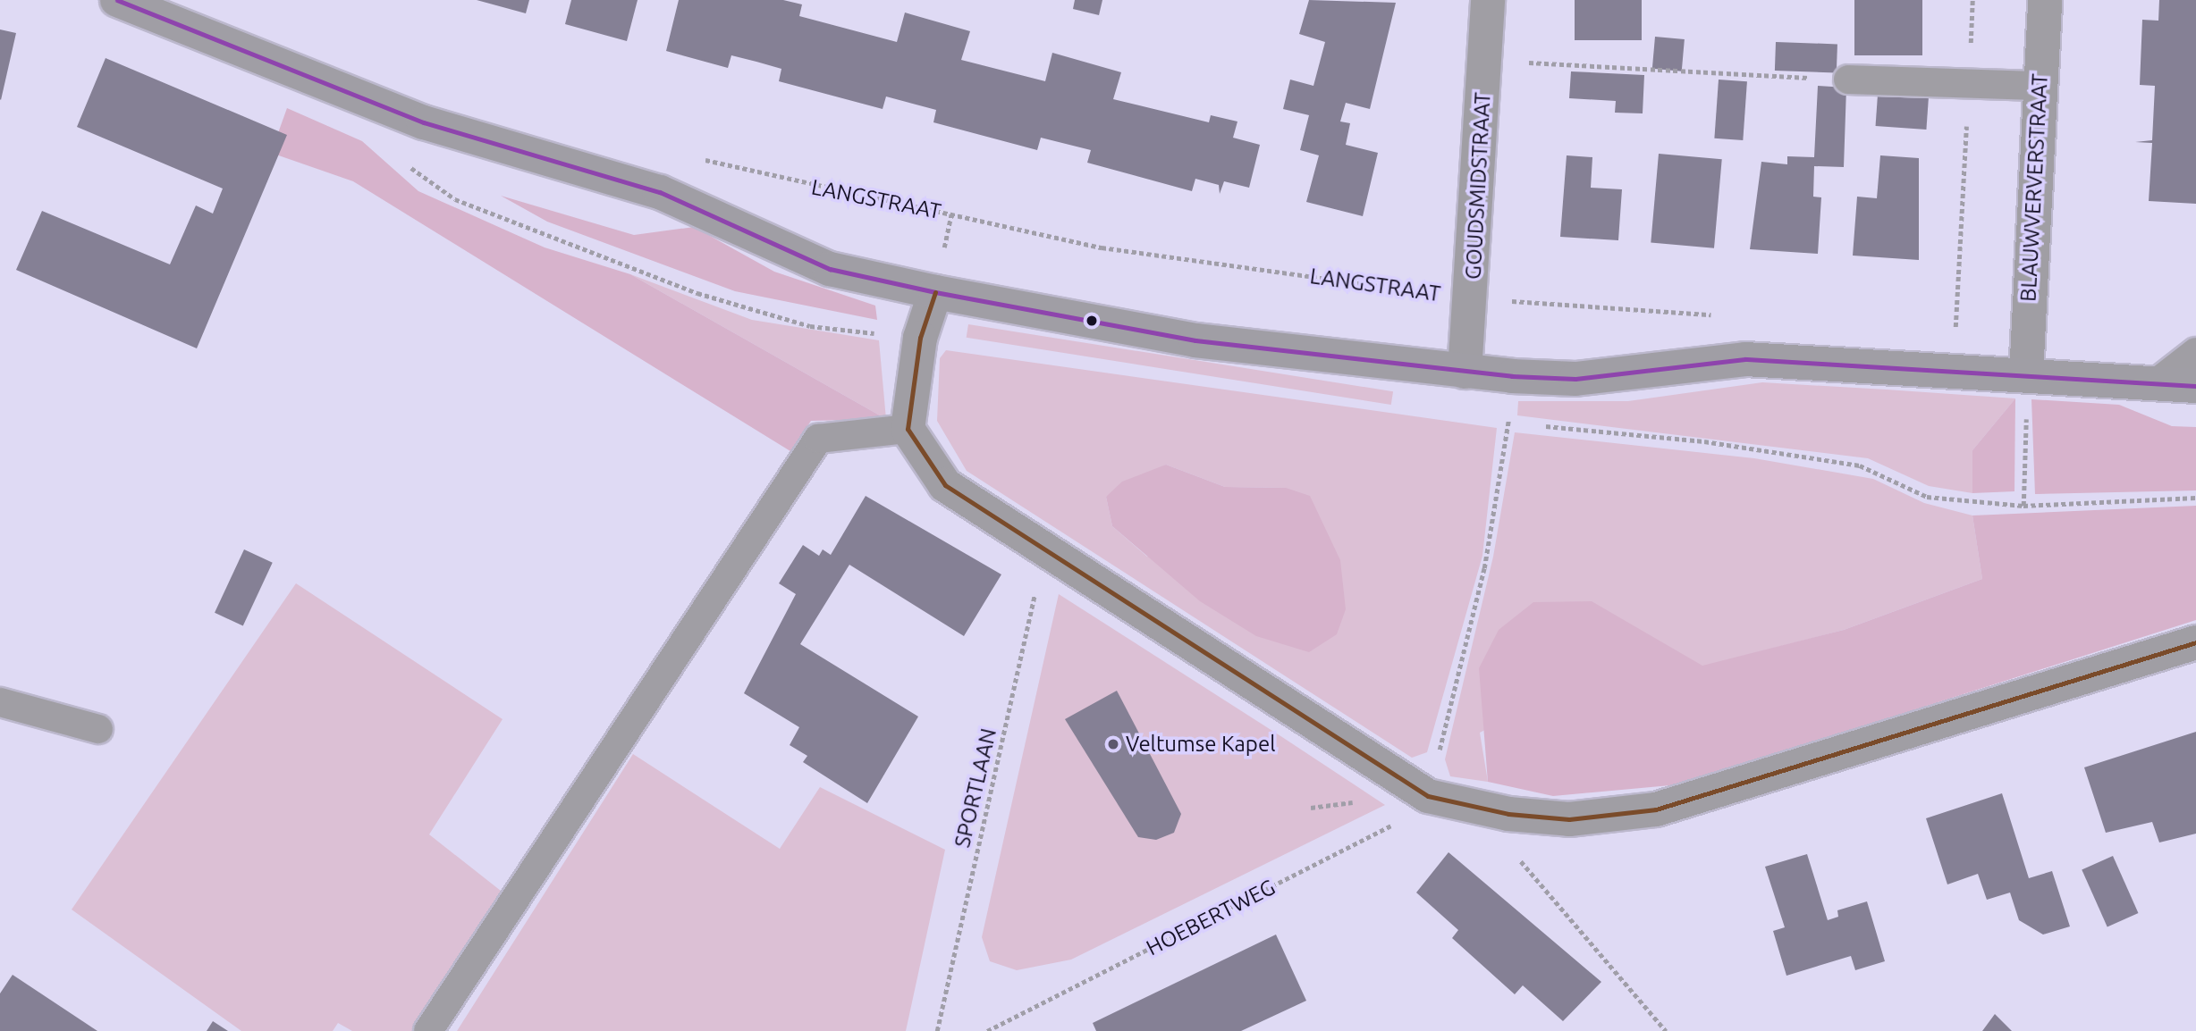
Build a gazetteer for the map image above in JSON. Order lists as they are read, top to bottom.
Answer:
{
  "streets": {
    "street": ["GOUDSMIDSTRAAT", "BLAUWVERVERSTRAAT"],
    "path": ["LANGSTRAAT", "SPORTLAAN", "HOEBERTWEG"]
  },
  "crossings": [
    ["GOUDSMIDSTRAAT", "LANGSTRAAT"]
  ],
  "places": ["Veltumse Kapel"]
}
